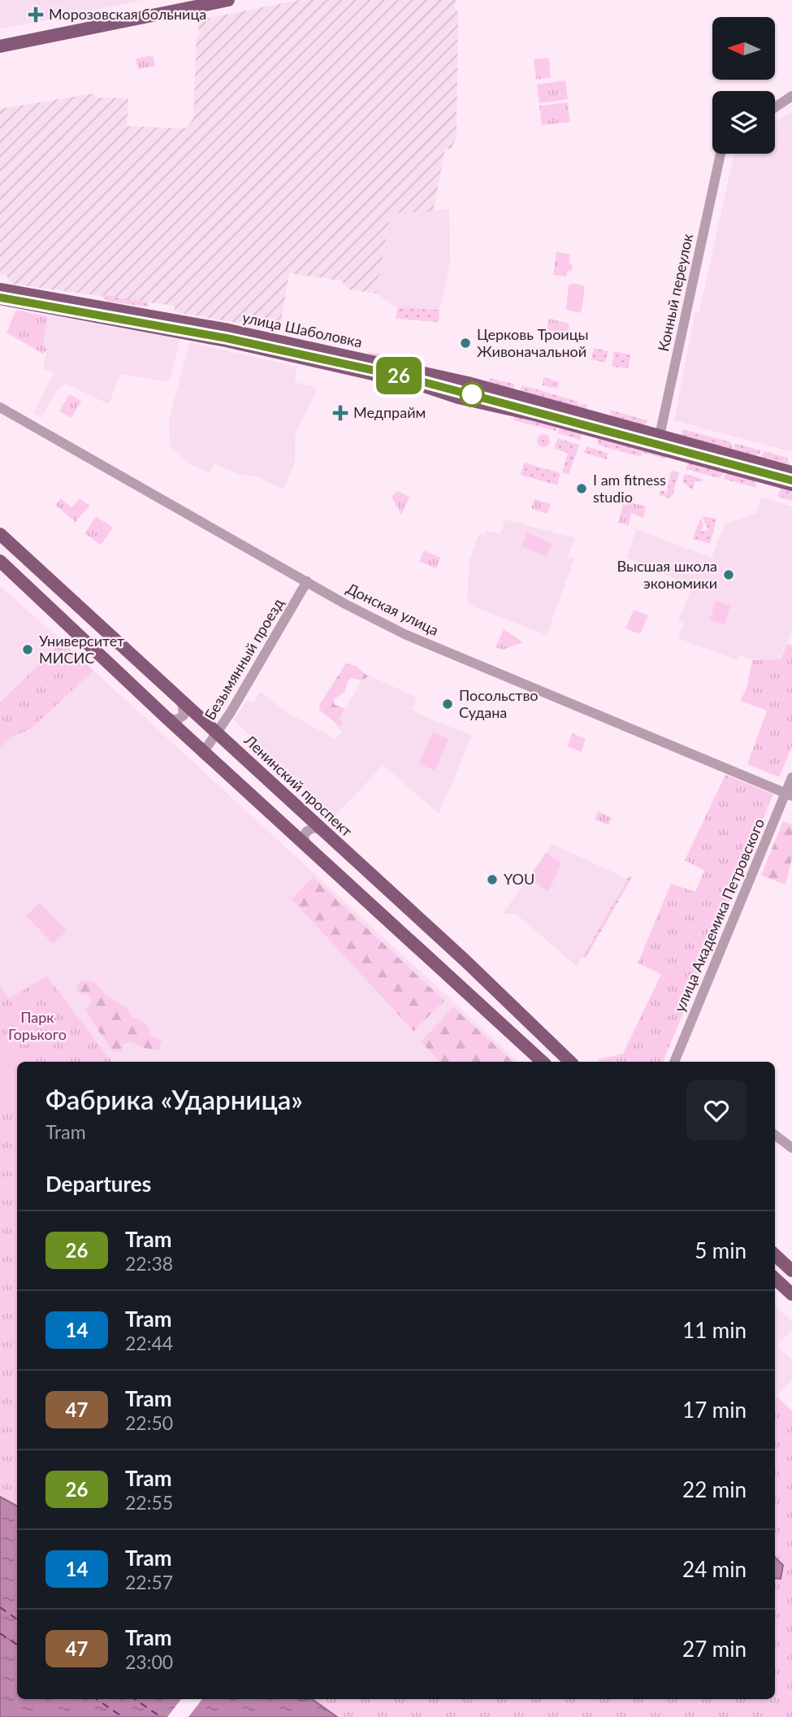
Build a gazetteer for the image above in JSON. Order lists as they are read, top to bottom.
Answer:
{
  "streets": {
    "main road": ["улица Шаболовка", "Ленинский проспект"],
    "street": [
      "Конный переулок",
      "Донская улица",
      "Безымянный проезд",
      "улица Академика Петровского"
    ]
  },
  "crossings": [
    ["Конный переулок", "улица Шаболовка"],
    ["Донская улица", "Безымянный проезд"],
    ["Донская улица", "улица Академика Петровского"],
    ["Безымянный проезд", "Ленинский проспект"]
  ],
  "parks": ["Парк Горького"],
  "places": {
    "health": ["Морозовская больница", "Медпрайм"],
    "other": [
      "Церковь Троицы Живоначальной",
      "I am fitness studio",
      "Высшая школа экономики",
      "Университет МИСИС",
      "Посольство Судана",
      "YOU"
    ]
  },
  "lines": ["tram line 26"],
  "north": "left",
  "page": {
    "on_map": "26",
    "heading": [
      ["Фабрика «Ударница»", "Tram"],
      "Departures"
    ],
    "list": [
      {
        "mark": "26",
        "name": "Tram",
        "note": "22:38",
        "value": "5 min"
      },
      {
        "mark": "14",
        "name": "Tram",
        "note": "22:44",
        "value": "11 min"
      },
      {
        "mark": "47",
        "name": "Tram",
        "note": "22:50",
        "value": "17 min"
      },
      {
        "mark": "26",
        "name": "Tram",
        "note": "22:55",
        "value": "22 min"
      },
      {
        "mark": "14",
        "name": "Tram",
        "note": "22:57",
        "value": "24 min"
      },
      {
        "mark": "47",
        "name": "Tram",
        "note": "23:00",
        "value": "27 min"
      }
    ]
  }
}
